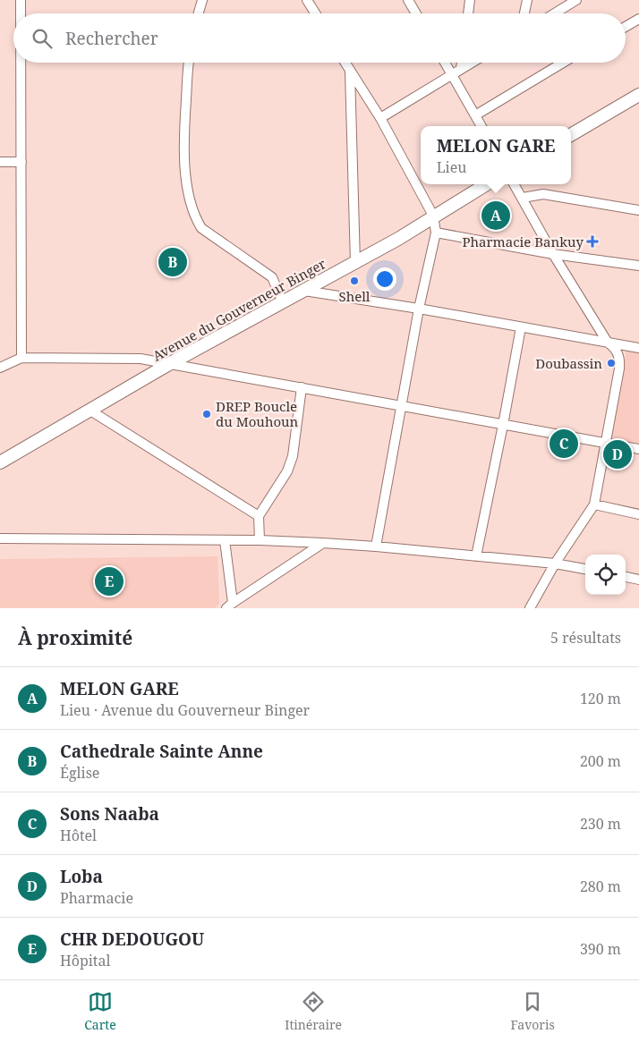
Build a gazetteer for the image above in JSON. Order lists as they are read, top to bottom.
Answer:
{
  "streets": {
    "main road": ["Avenue du Gouverneur Binger"]
  },
  "places": {
    "health": ["Pharmacie Bankuy"],
    "other": ["Shell", "Doubassin", "DREP Boucle du Mouhoun"]
  },
  "page": {
    "search": "Rechercher",
    "popup": ["MELON GARE", "Lieu"],
    "pins": [
      "A",
      "B",
      "C",
      "D",
      "E"
    ],
    "heading": ["À proximité", "5 résultats"],
    "list": [
      {
        "mark": "A",
        "name": "MELON GARE",
        "note": "Lieu · Avenue du Gouverneur Binger",
        "value": "120 m"
      },
      {
        "mark": "B",
        "name": "Cathedrale Sainte Anne",
        "note": "Église",
        "value": "200 m"
      },
      {
        "mark": "C",
        "name": "Sons Naaba",
        "note": "Hôtel",
        "value": "230 m"
      },
      {
        "mark": "D",
        "name": "Loba",
        "note": "Pharmacie",
        "value": "280 m"
      },
      {
        "mark": "E",
        "name": "CHR DEDOUGOU",
        "note": "Hôpital",
        "value": "390 m"
      }
    ],
    "nav": ["Carte", "Itinéraire", "Favoris"]
  }
}
